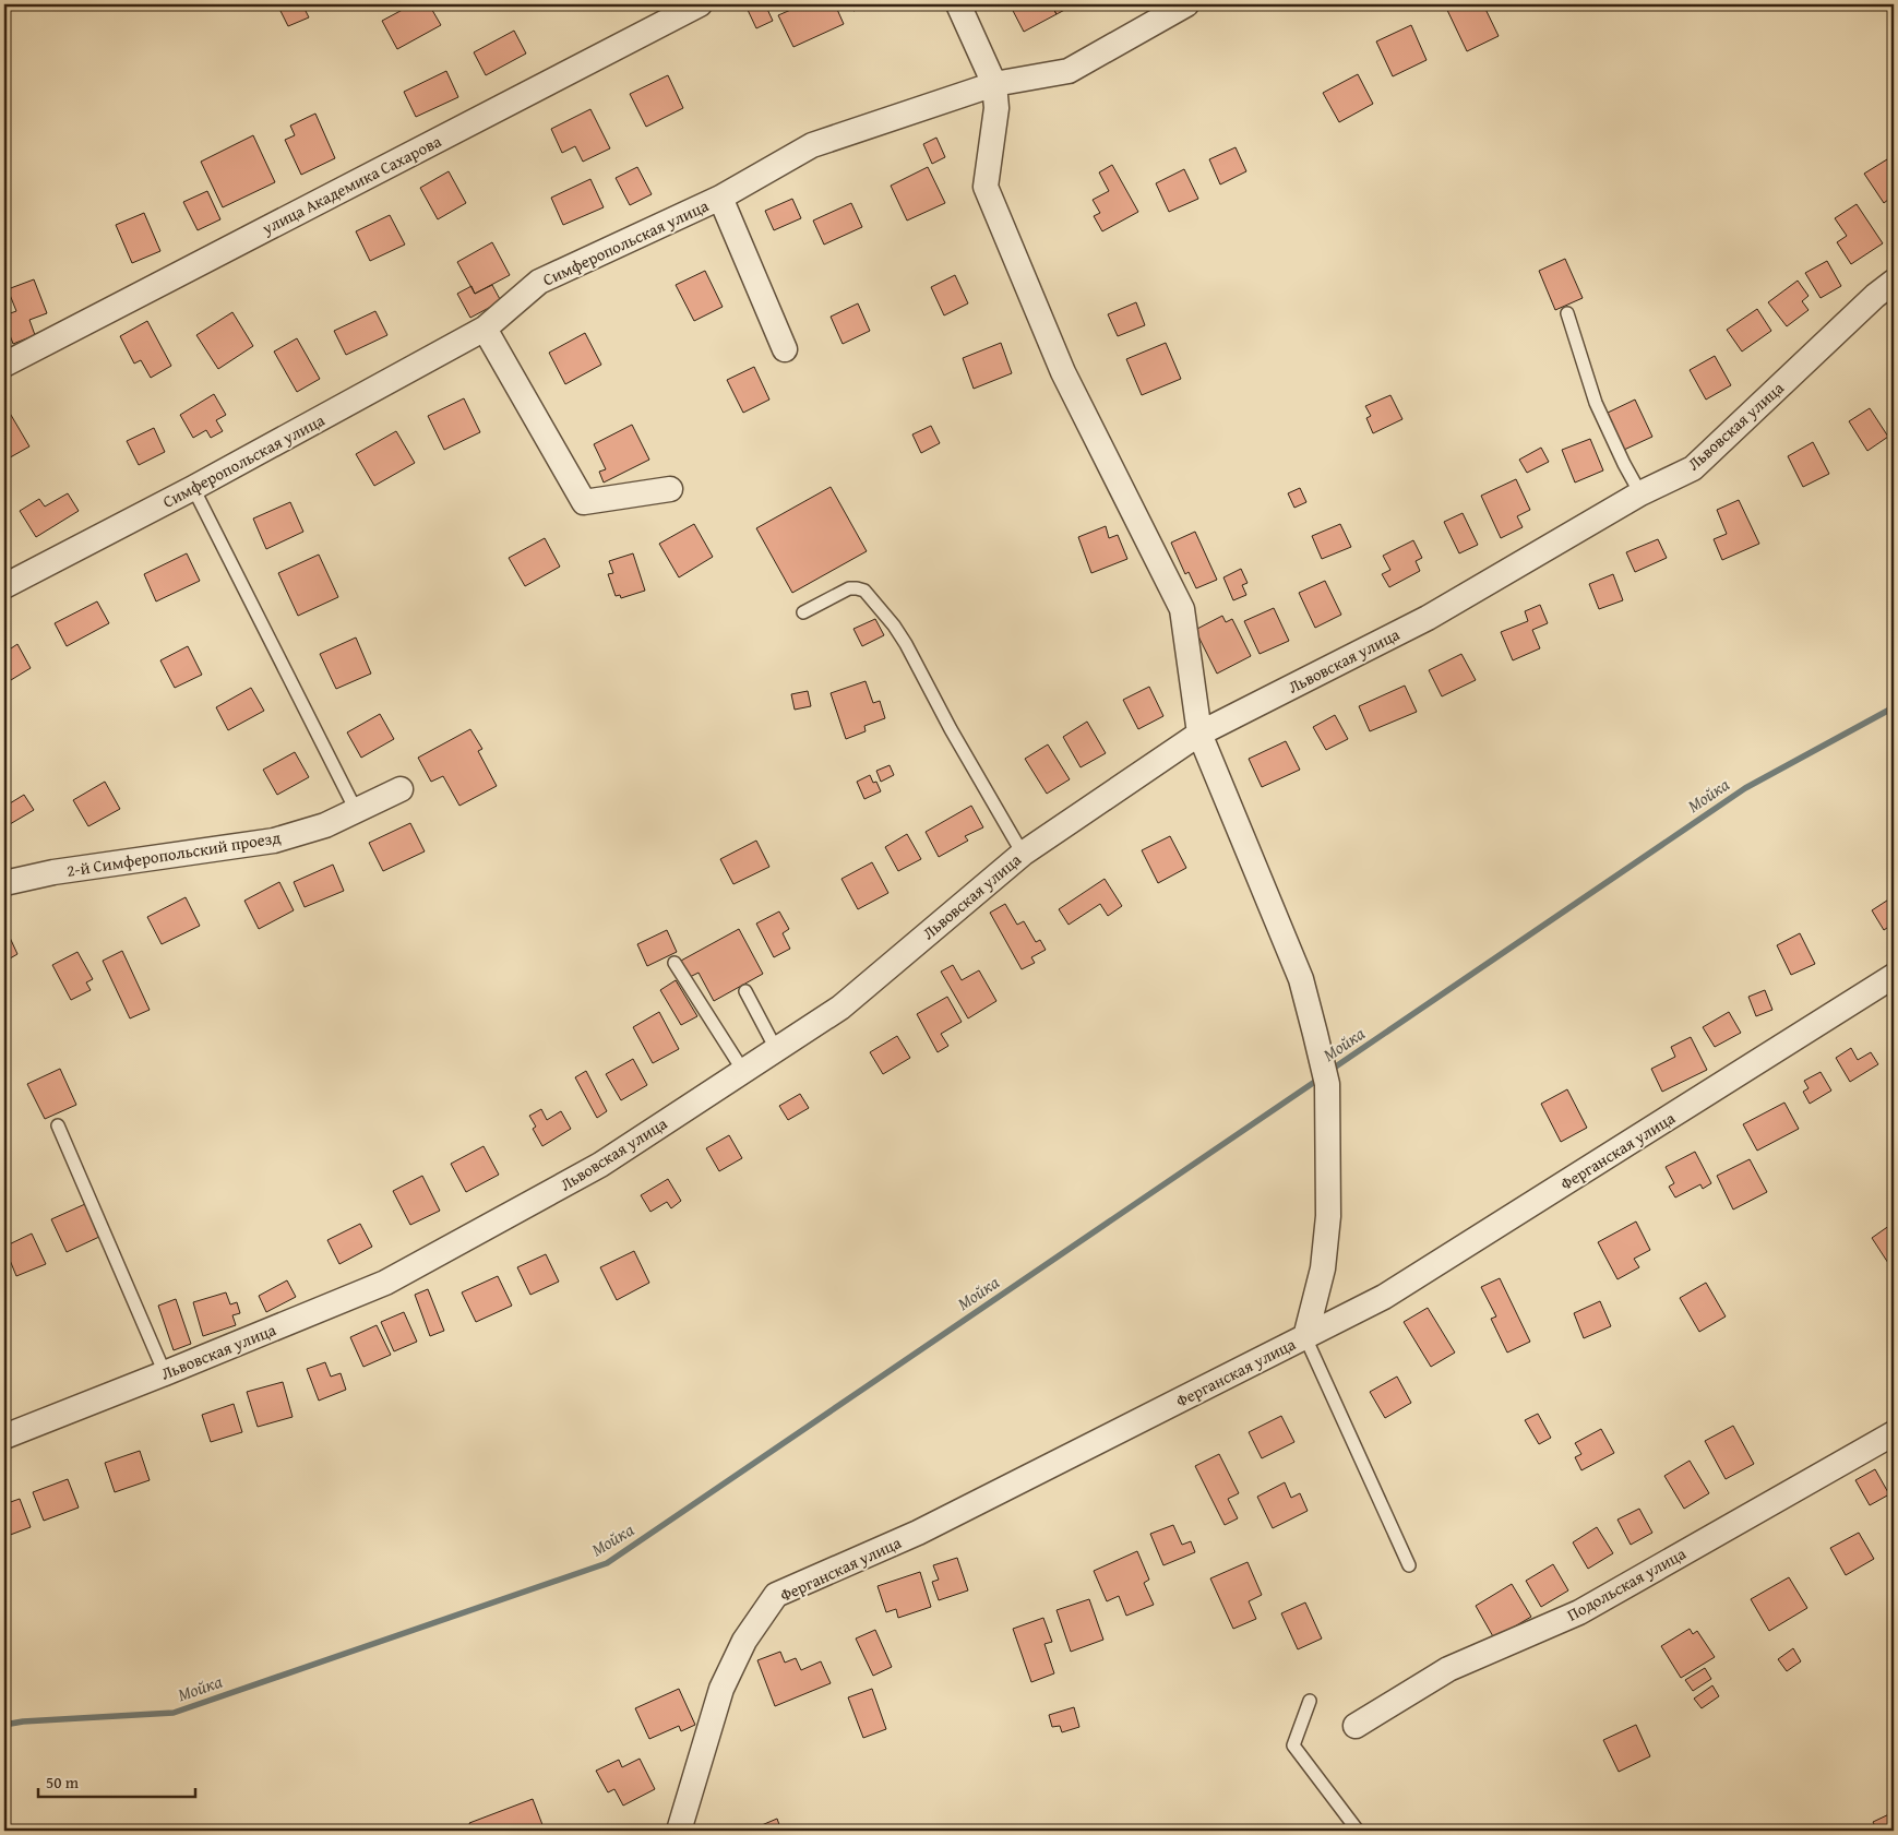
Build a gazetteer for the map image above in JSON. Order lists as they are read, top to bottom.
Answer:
{
  "streets": {
    "street": [
      "улица Академика Сахарова",
      "Симферопольская улица",
      "Львовская улица",
      "2-й Симферопольский проезд",
      "Ферганская улица",
      "Подольская улица"
    ]
  },
  "water": ["Мойка"],
  "scale_bar": "50 m"
}
